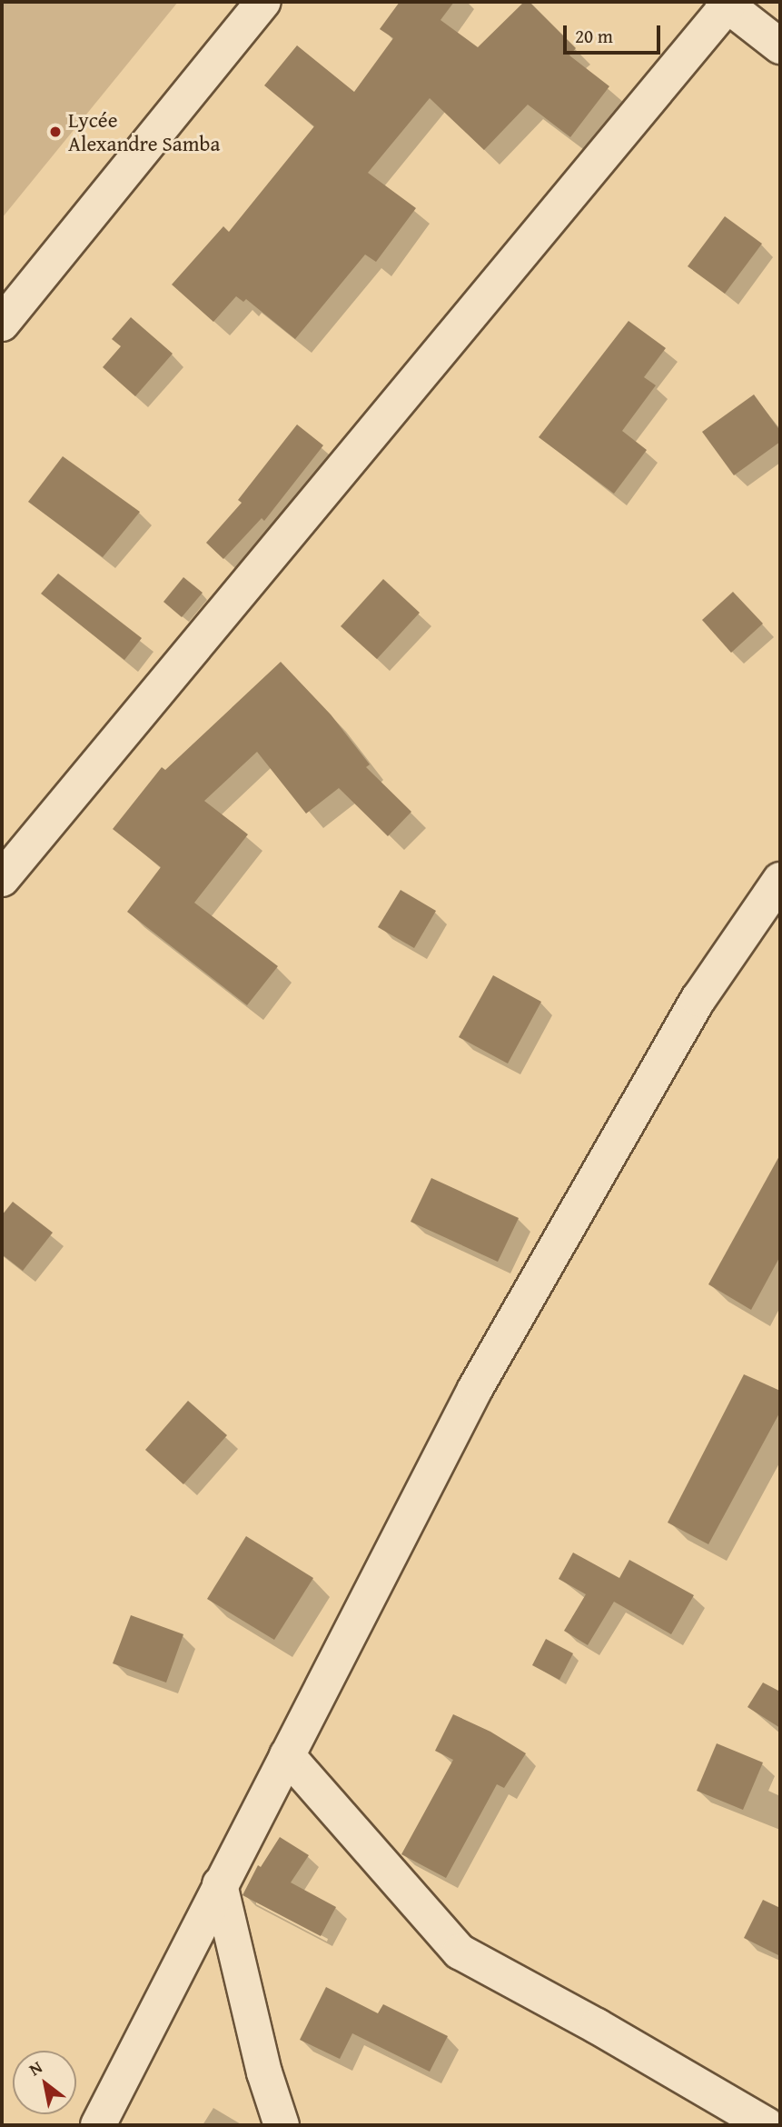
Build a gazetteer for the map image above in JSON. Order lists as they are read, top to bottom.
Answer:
{
  "places": ["Lycée Alexandre Samba"],
  "scale_bar": "20 m",
  "north": "top left"
}
